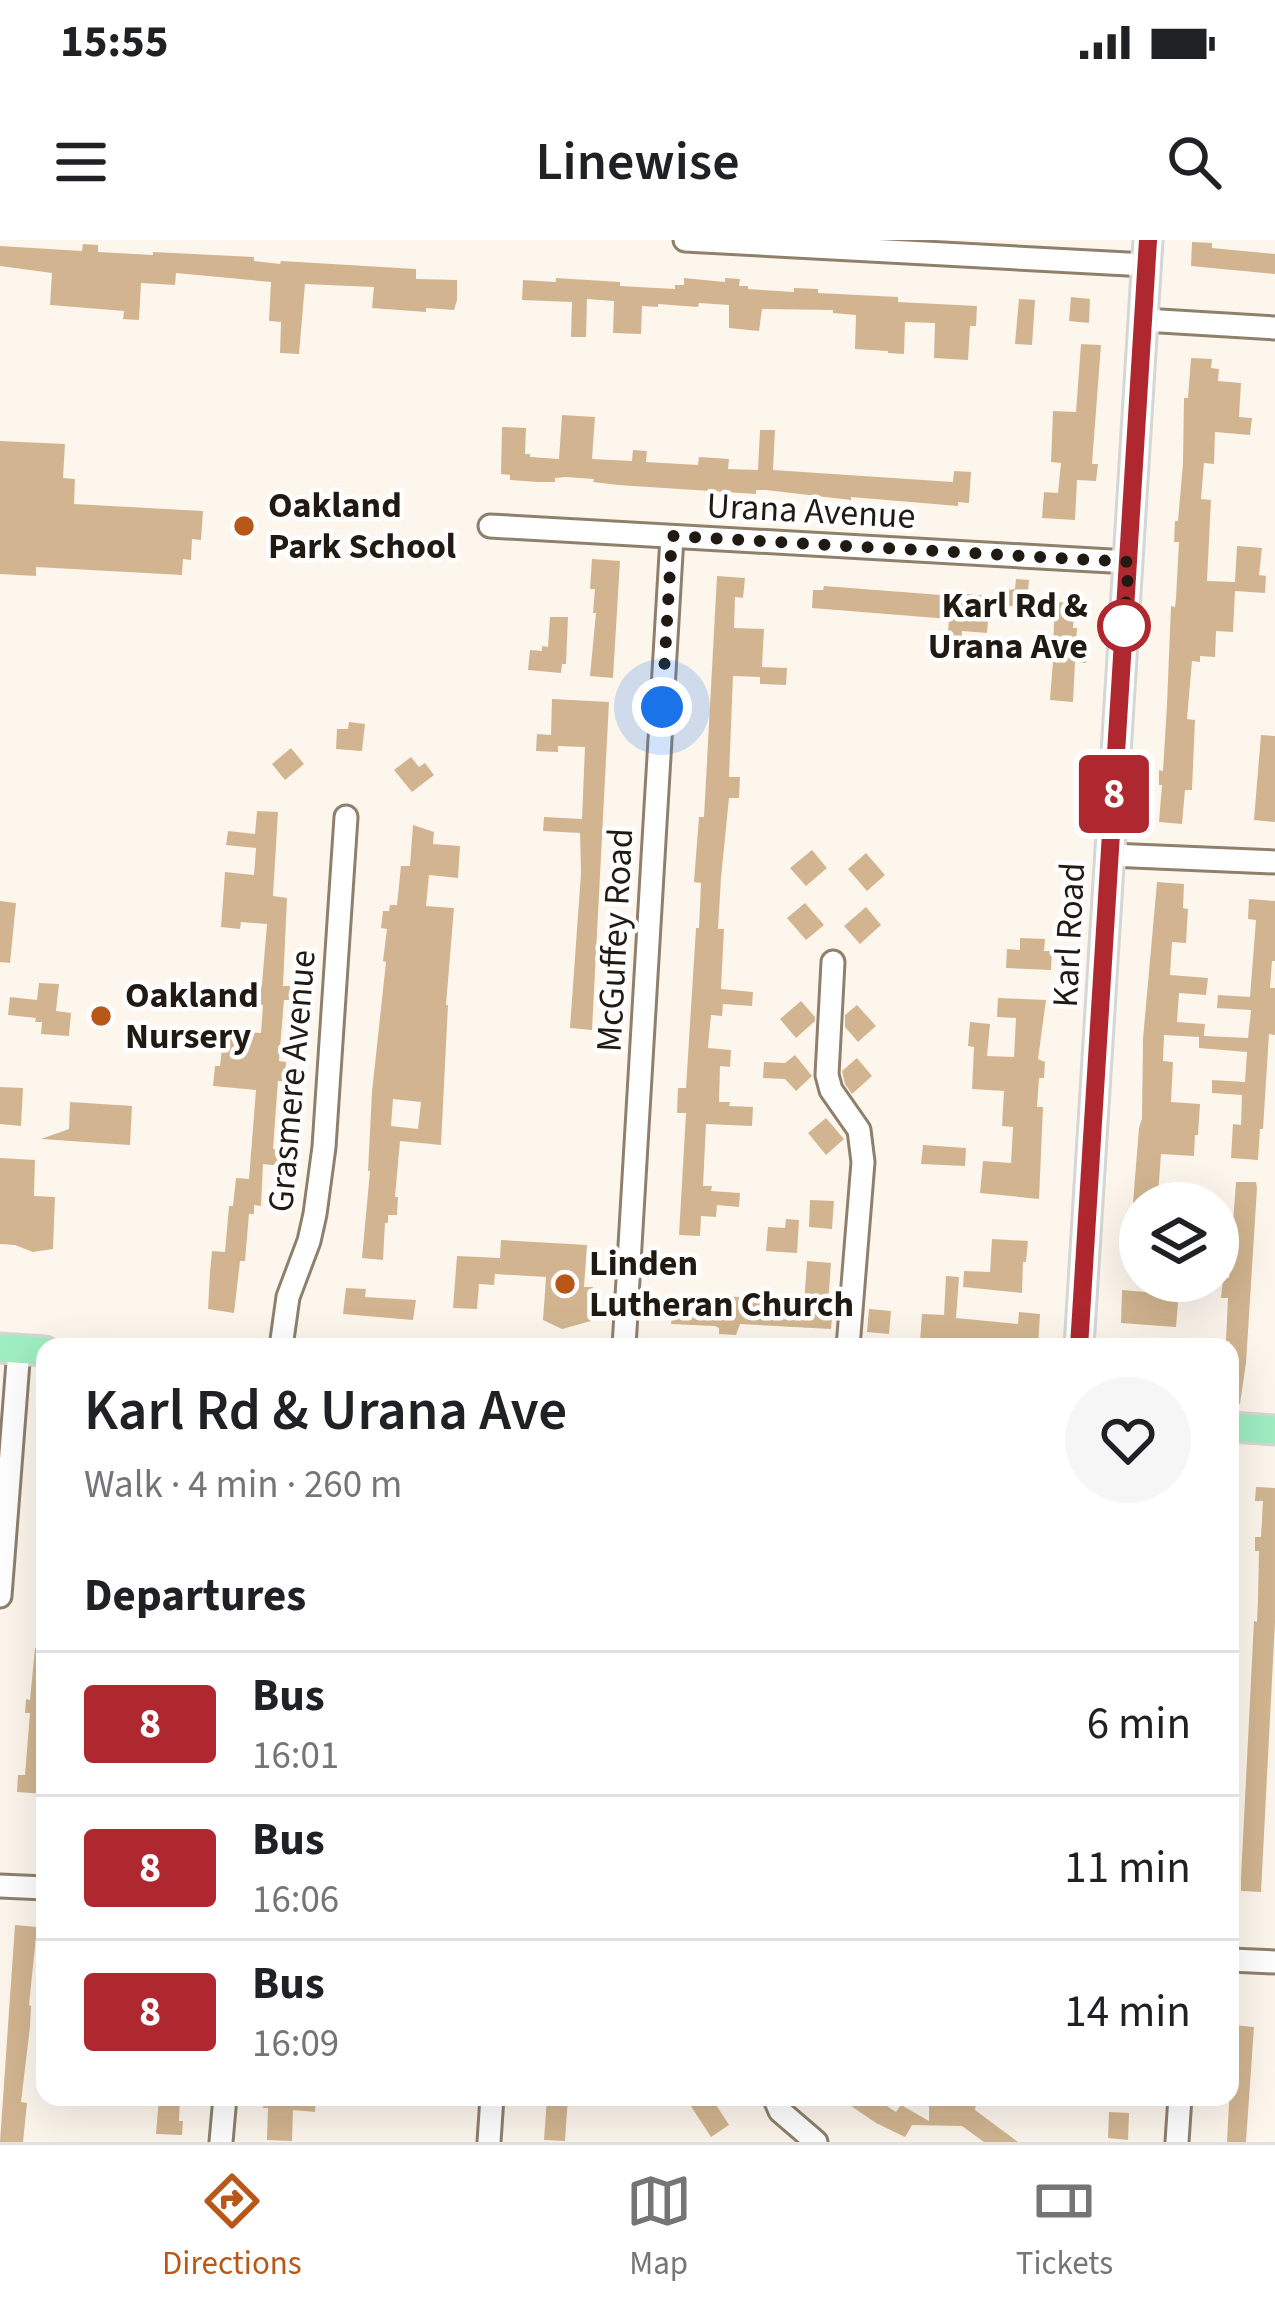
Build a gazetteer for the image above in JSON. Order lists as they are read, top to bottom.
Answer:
{
  "streets": {
    "main road": ["Karl Road"],
    "street": ["Urana Avenue", "McGuffey Road", "Grasmere Avenue"]
  },
  "crossings": [
    ["Urana Avenue", "Karl Road"],
    ["Urana Avenue", "McGuffey Road"]
  ],
  "places": [
    "Oakland Park School",
    "Karl Rd & Urana Ave",
    "Oakland Nursery",
    "Linden Lutheran Church"
  ],
  "lines": ["bus line 8"],
  "page": {
    "status": "15:55",
    "header": "Linewise",
    "on_map": "8",
    "heading": [
      ["Karl Rd & Urana Ave", "Walk · 4 min · 260 m"],
      "Departures"
    ],
    "list": [
      {
        "mark": "8",
        "name": "Bus",
        "note": "16:01",
        "value": "6 min"
      },
      {
        "mark": "8",
        "name": "Bus",
        "note": "16:06",
        "value": "11 min"
      },
      {
        "mark": "8",
        "name": "Bus",
        "note": "16:09",
        "value": "14 min"
      }
    ],
    "tabs": ["Directions", "Map", "Tickets"]
  }
}
